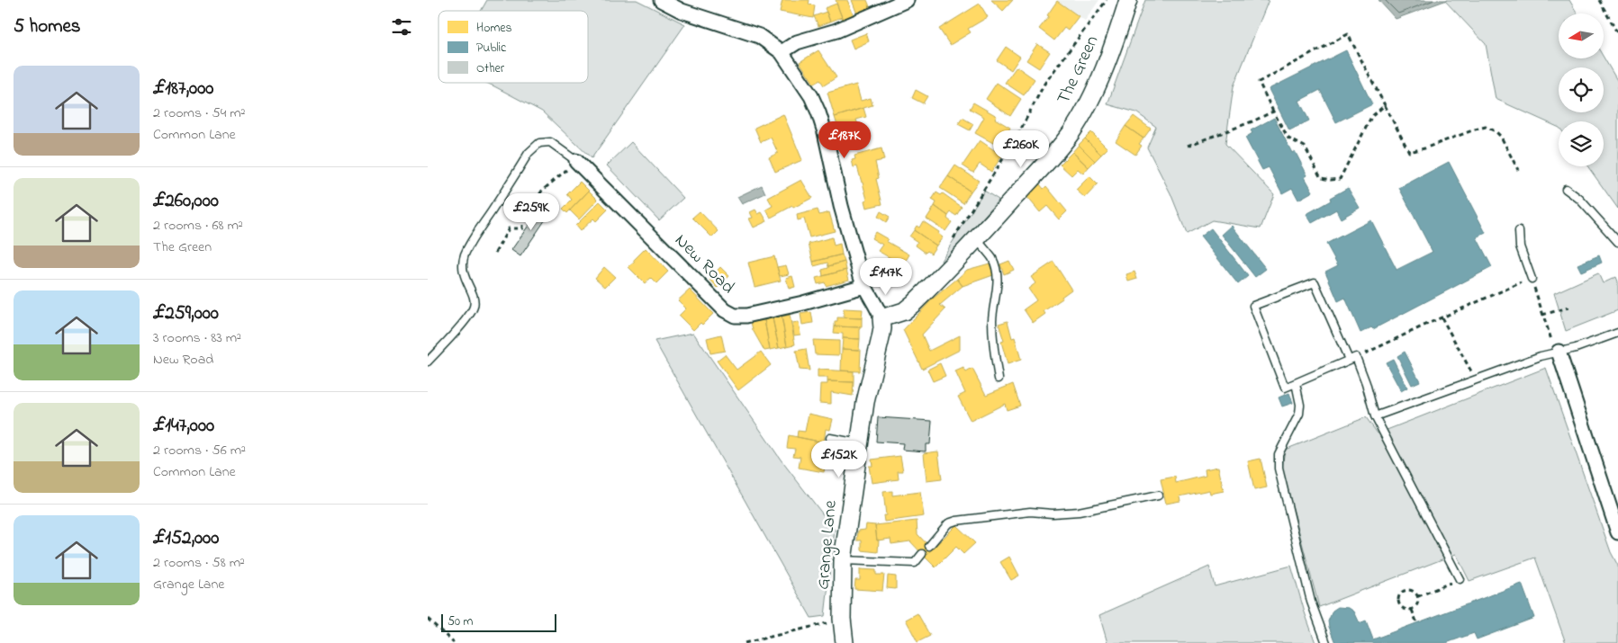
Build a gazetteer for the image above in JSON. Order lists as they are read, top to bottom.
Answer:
{
  "streets": {
    "street": ["The Green", "New Road", "Grange Lane"]
  },
  "crossings": [
    ["The Green", "Grange Lane"]
  ],
  "legend": ["Homes", "Public", "Other"],
  "scale_bar": "50 m",
  "north": "left",
  "page": {
    "heading": "5 homes",
    "list": [
      {
        "name": "£187,000",
        "note": "2 rooms · 54 m² · Common Lane"
      },
      {
        "name": "£260,000",
        "note": "2 rooms · 68 m² · The Green"
      },
      {
        "name": "£259,000",
        "note": "3 rooms · 83 m² · New Road"
      },
      {
        "name": "£147,000",
        "note": "2 rooms · 56 m² · Common Lane"
      },
      {
        "name": "£152,000",
        "note": "2 rooms · 58 m² · Grange Lane"
      }
    ],
    "price": [
      "£187K",
      "£260K",
      "£259K",
      "£147K",
      "£152K"
    ],
    "scale": "50 m"
  }
}
